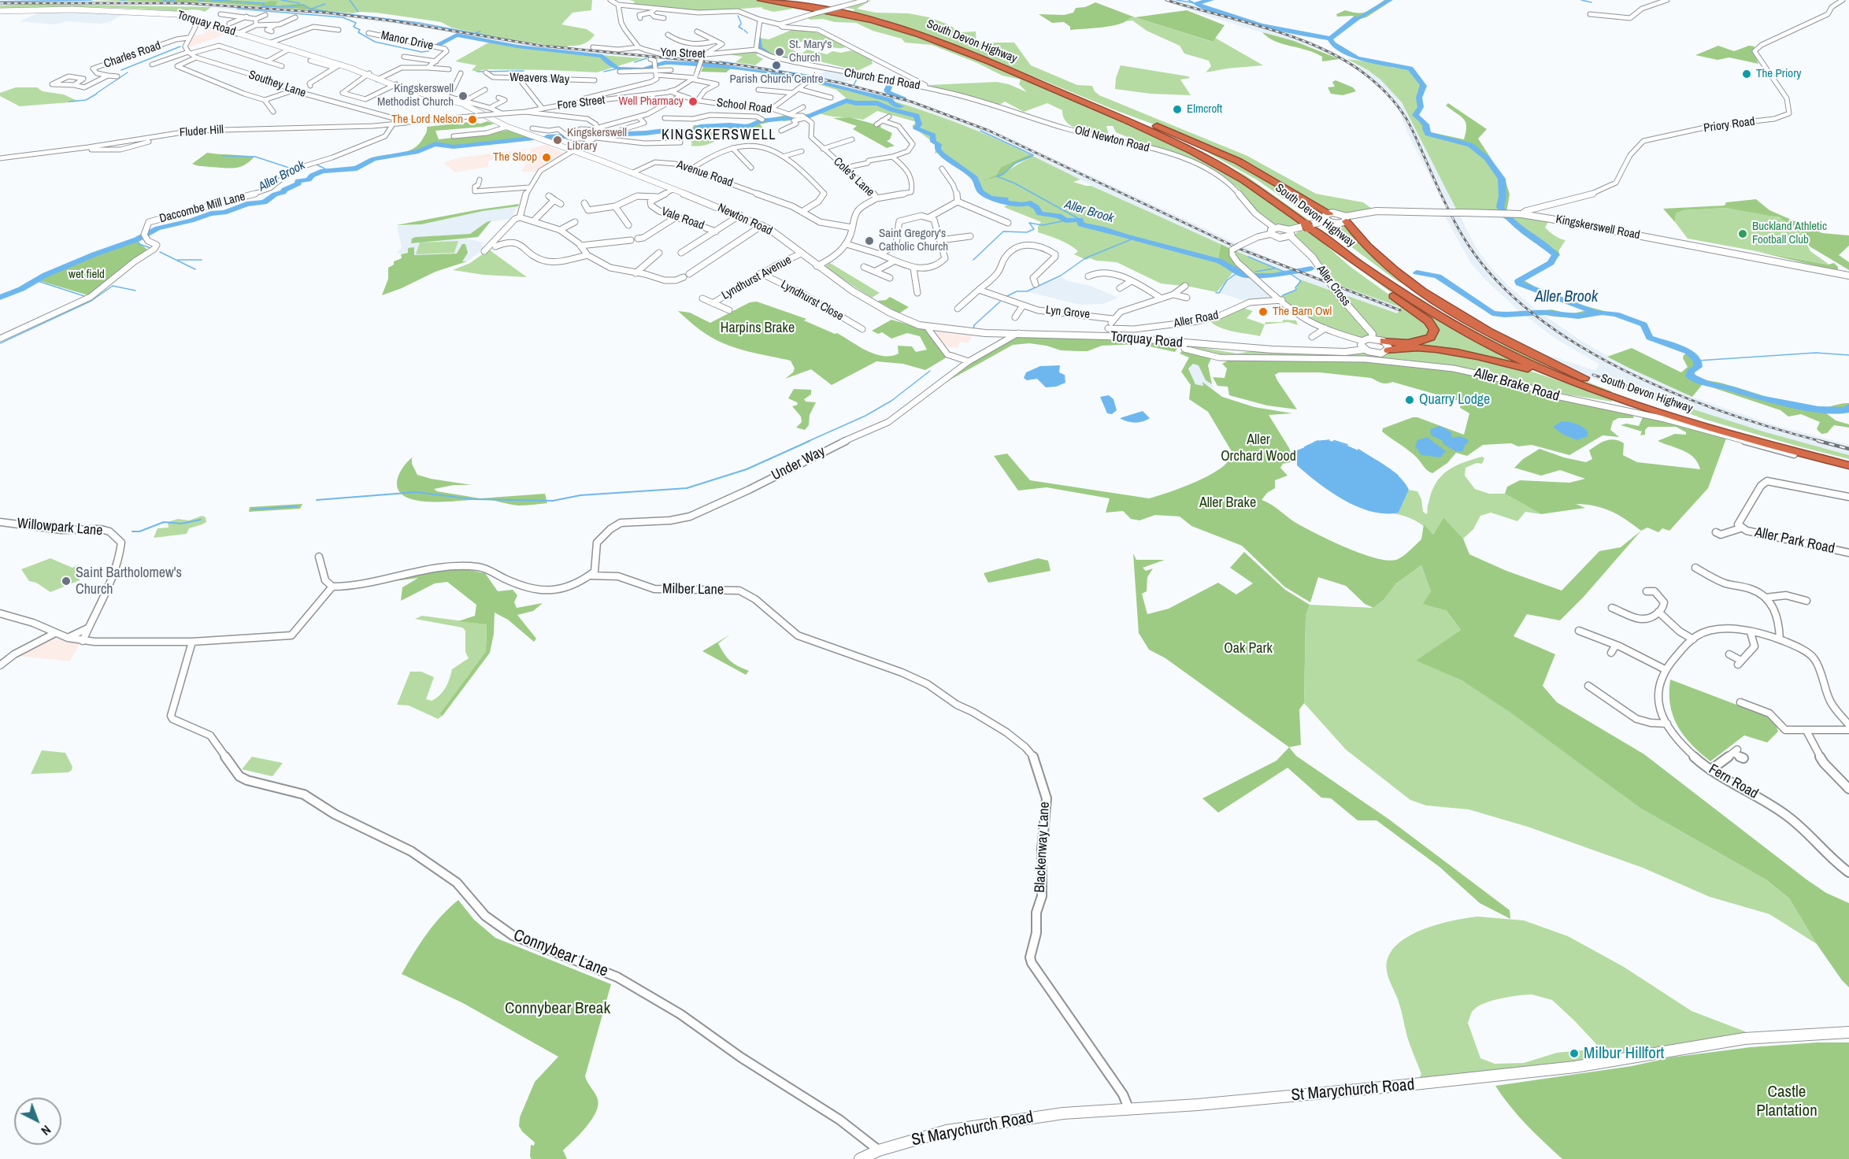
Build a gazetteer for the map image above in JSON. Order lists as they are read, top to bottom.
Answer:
{
  "streets": {
    "highway": ["South Devon Highway"],
    "street": [
      "Torquay Road",
      "Manor Drive",
      "Yon Street",
      "Charles Road",
      "Weavers Way",
      "Church End Road",
      "Southey Lane",
      "Fore Street",
      "School Road",
      "Priory Road",
      "Fluder Hill",
      "Old Newton Road",
      "Avenue Road",
      "Cole's Lane",
      "Daccombe Mill Lane",
      "Vale Road",
      "Newton Road",
      "Kingskerswell Road",
      "Lyndhurst Avenue",
      "Aller Cross",
      "Lyndhurst Close",
      "Lyn Grove",
      "Aller Road",
      "Aller Brake Road",
      "Under Way",
      "Willowpark Lane",
      "Aller Park Road",
      "Milber Lane",
      "Fern Road",
      "Blackenway Lane",
      "Connybear Lane",
      "St Marychurch Road"
    ]
  },
  "crossings": [
    ["Torquay Road", "Manor Drive"],
    ["Torquay Road", "Newton Road"],
    ["Torquay Road", "Aller Brake Road"],
    ["Torquay Road", "Under Way"],
    ["South Devon Highway", "Aller Brake Road"],
    ["Yon Street", "Church End Road"],
    ["Church End Road", "Old Newton Road"],
    ["Southey Lane", "Fore Street"],
    ["Southey Lane", "Fluder Hill"],
    ["Fore Street", "School Road"],
    ["Fore Street", "Fluder Hill"],
    ["Priory Road", "Kingskerswell Road"],
    ["Fluder Hill", "Daccombe Mill Lane"],
    ["Avenue Road", "Cole's Lane"],
    ["Avenue Road", "Newton Road"],
    ["Vale Road", "Newton Road"],
    ["Newton Road", "Lyndhurst Avenue"],
    ["Lyndhurst Avenue", "Lyndhurst Close"],
    ["Under Way", "Milber Lane"],
    ["Milber Lane", "Blackenway Lane"],
    ["Blackenway Lane", "St Marychurch Road"],
    ["Connybear Lane", "St Marychurch Road"]
  ],
  "districts": ["KINGSKERSWELL"],
  "water": ["Aller Brook"],
  "parks": [
    "wet field",
    "Harpins Brake",
    "Aller Orchard Wood",
    "Aller Brake",
    "Oak Park",
    "Connybear Break",
    "Castle Plantation"
  ],
  "places": [
    "St. Mary's Church",
    "Parish Church Centre",
    "The Priory",
    "Kingskerswell Methodist Church",
    "Well Pharmacy",
    "Elmcroft",
    "The Lord Nelson",
    "Kingskerswell Library",
    "The Sloop",
    "Buckland Athletic Football Club",
    "Saint Gregory's Catholic Church",
    "The Barn Owl",
    "Quarry Lodge",
    "Saint Bartholomew's Church",
    "Milbur Hillfort"
  ],
  "north": "bottom right"
}
